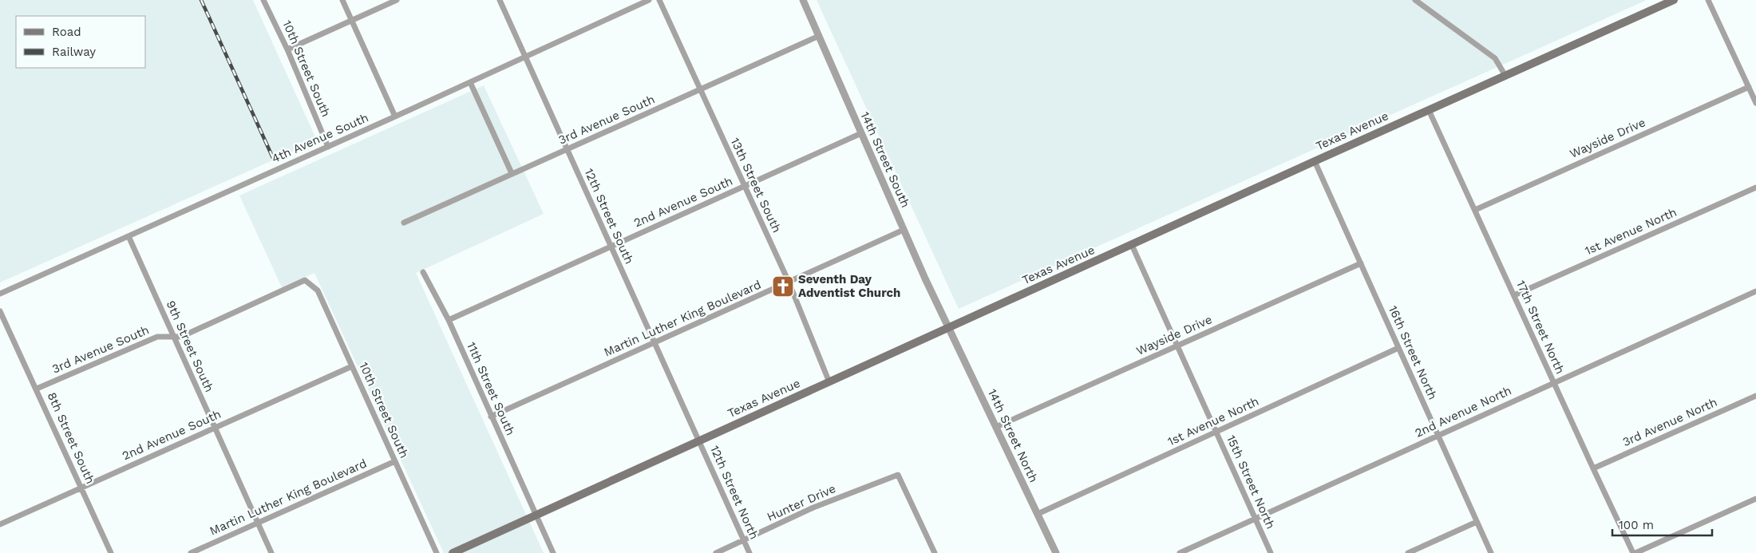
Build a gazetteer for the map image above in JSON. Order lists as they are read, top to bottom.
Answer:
{
  "streets": {
    "main road": ["Texas Avenue"],
    "street": [
      "10th Street South",
      "3rd Avenue South",
      "4th Avenue South",
      "Wayside Drive",
      "14th Street South",
      "13th Street South",
      "2nd Avenue South",
      "12th Street South",
      "1st Avenue North",
      "Martin Luther King Boulevard",
      "17th Street North",
      "9th Street South",
      "16th Street North",
      "11th Street South",
      "2nd Avenue North",
      "3rd Avenue North",
      "14th Street North",
      "8th Street South",
      "15th Street North",
      "12th Street North",
      "Hunter Drive"
    ]
  },
  "crossings": [
    ["10th Street South", "3rd Avenue South"],
    ["10th Street South", "4th Avenue South"],
    ["10th Street South", "2nd Avenue South"],
    ["10th Street South", "Martin Luther King Boulevard"],
    ["3rd Avenue South", "14th Street South"],
    ["3rd Avenue South", "13th Street South"],
    ["3rd Avenue South", "12th Street South"],
    ["3rd Avenue South", "9th Street South"],
    ["3rd Avenue South", "8th Street South"],
    ["Texas Avenue", "14th Street South"],
    ["Texas Avenue", "13th Street South"],
    ["Texas Avenue", "12th Street South"],
    ["Texas Avenue", "17th Street North"],
    ["Texas Avenue", "16th Street North"],
    ["Texas Avenue", "11th Street South"],
    ["Texas Avenue", "14th Street North"],
    ["Texas Avenue", "15th Street North"],
    ["Texas Avenue", "12th Street North"],
    ["4th Avenue South", "12th Street South"],
    ["4th Avenue South", "9th Street South"],
    ["Wayside Drive", "17th Street North"],
    ["Wayside Drive", "16th Street North"],
    ["Wayside Drive", "14th Street North"],
    ["Wayside Drive", "15th Street North"],
    ["14th Street South", "2nd Avenue South"],
    ["14th Street South", "Martin Luther King Boulevard"],
    ["14th Street South", "14th Street North"],
    ["13th Street South", "2nd Avenue South"],
    ["13th Street South", "Martin Luther King Boulevard"],
    ["2nd Avenue South", "12th Street South"],
    ["2nd Avenue South", "9th Street South"],
    ["2nd Avenue South", "11th Street South"],
    ["2nd Avenue South", "8th Street South"],
    ["12th Street South", "Martin Luther King Boulevard"],
    ["12th Street South", "12th Street North"],
    ["1st Avenue North", "17th Street North"],
    ["1st Avenue North", "16th Street North"],
    ["1st Avenue North", "14th Street North"],
    ["1st Avenue North", "15th Street North"],
    ["Martin Luther King Boulevard", "9th Street South"],
    ["Martin Luther King Boulevard", "11th Street South"],
    ["17th Street North", "2nd Avenue North"],
    ["17th Street North", "3rd Avenue North"],
    ["16th Street North", "2nd Avenue North"],
    ["2nd Avenue North", "15th Street North"],
    ["12th Street North", "Hunter Drive"]
  ],
  "places": {
    "church": ["Seventh Day Adventist Church"]
  },
  "legend": ["Road", "Railway"],
  "scale_bar": "100 m"
}
